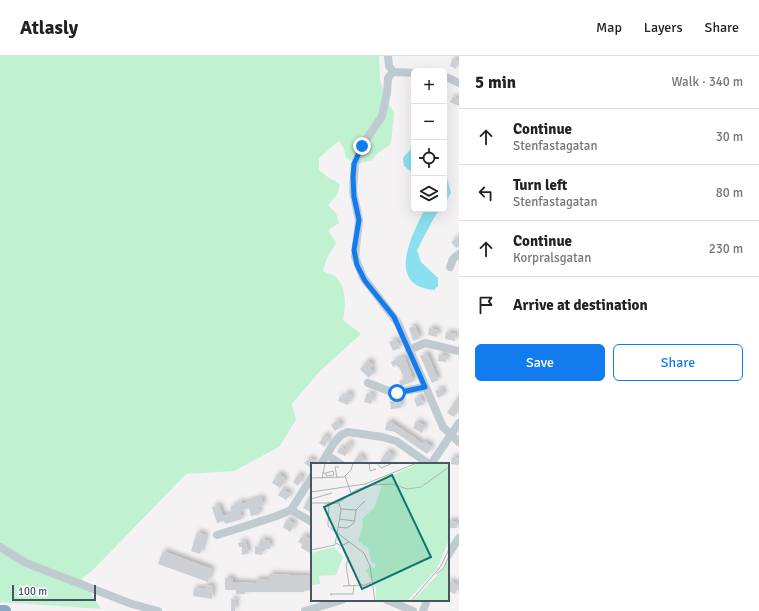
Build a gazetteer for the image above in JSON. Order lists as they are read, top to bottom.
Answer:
{
  "scale_bar": "100 m",
  "page": {
    "header": "Atlasly",
    "nav": ["Map", "Layers", "Share"],
    "heading": ["5 min", "Walk · 340 m"],
    "map_buttons": ["+", "−"],
    "list": [
      ["Continue", "Stenfastagatan", "30 m"],
      ["Turn left", "Stenfastagatan", "80 m"],
      ["Continue", "Korpralsgatan", "230 m"],
      "Arrive at destination"
    ],
    "buttons": ["Save", "Share"],
    "scale": "100 m"
  }
}
